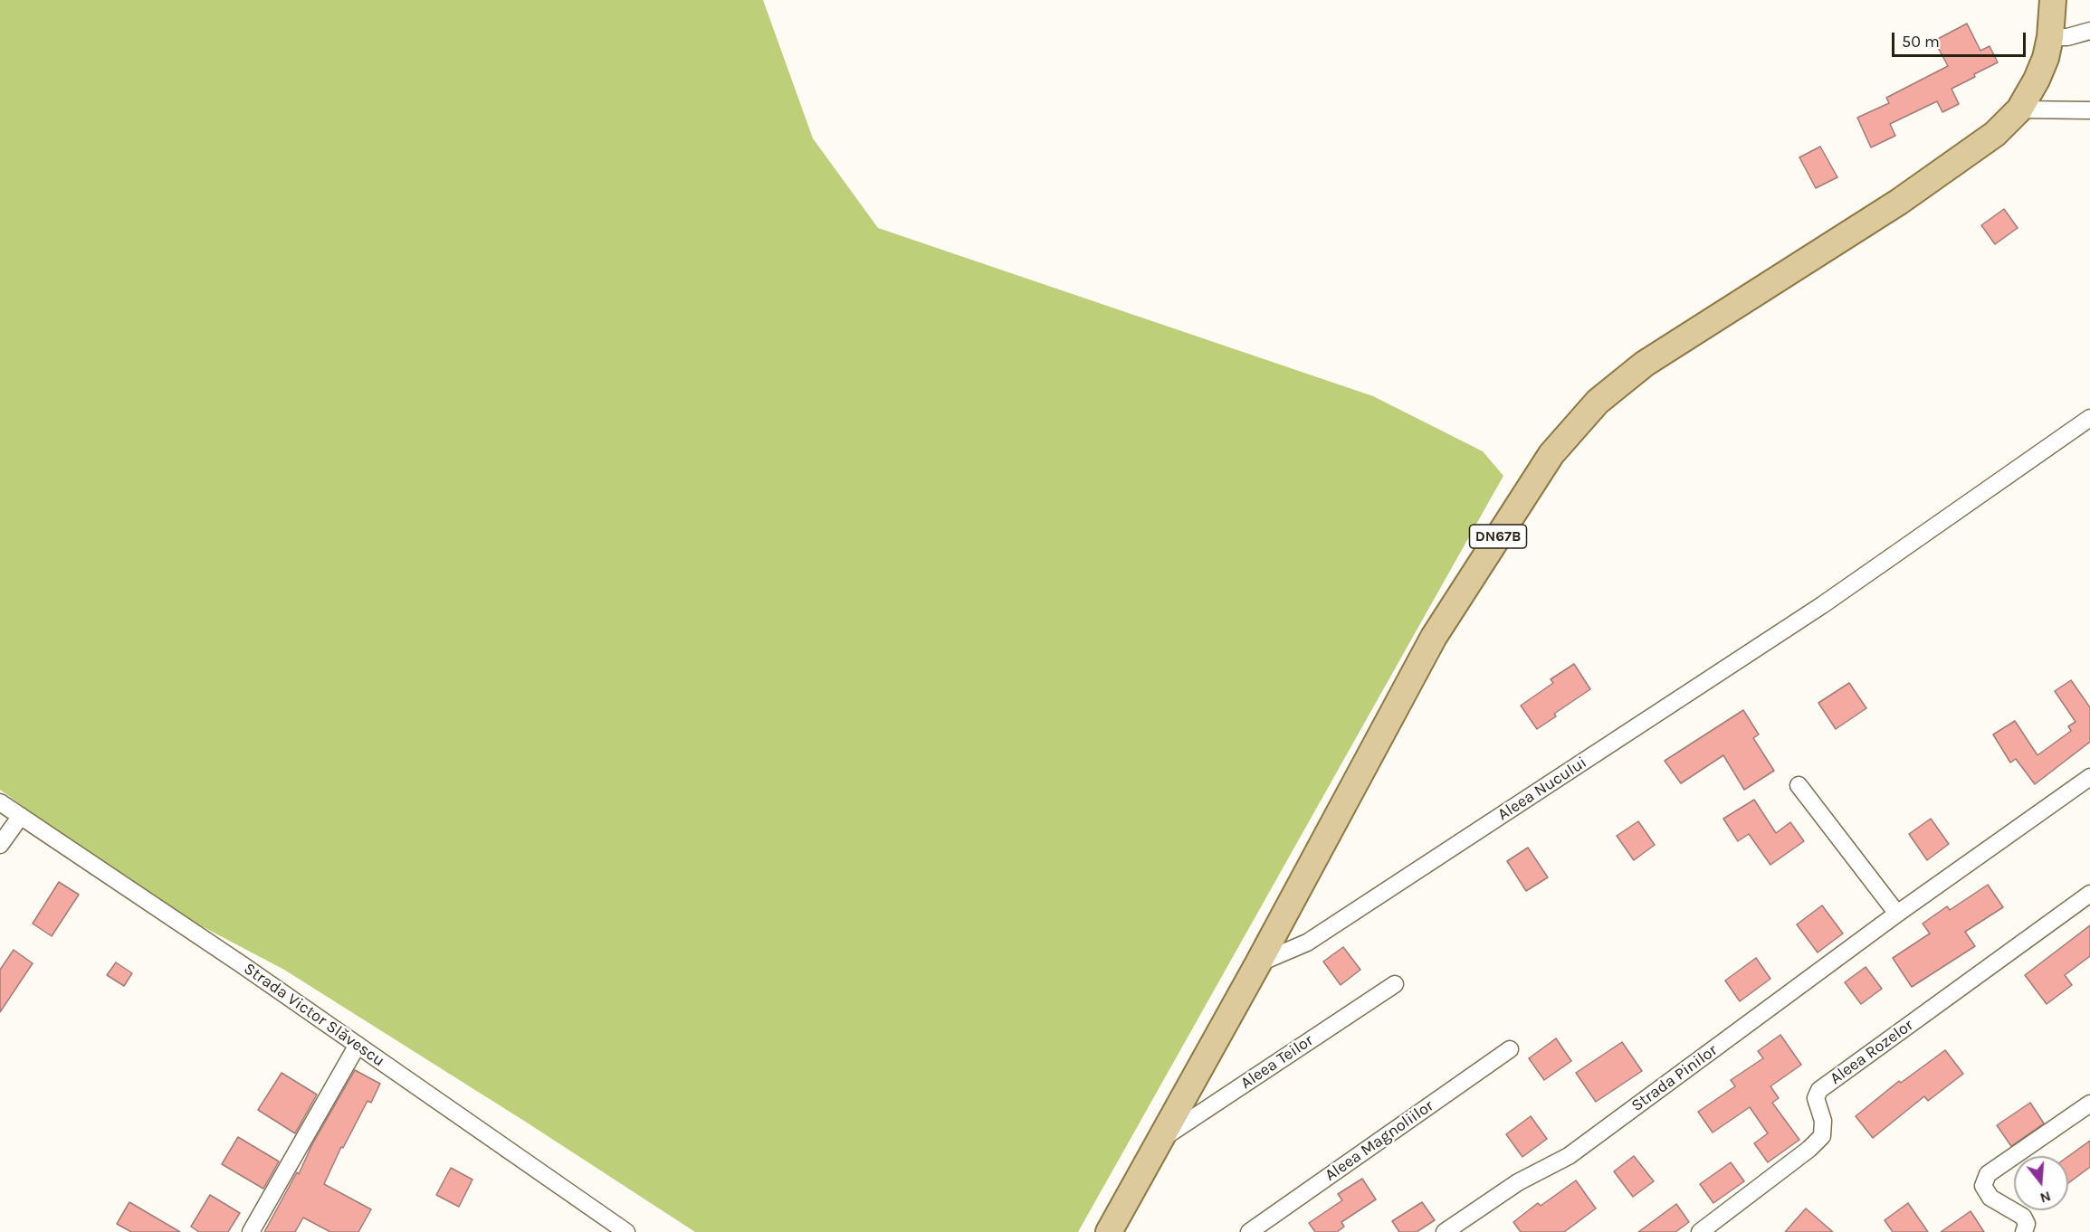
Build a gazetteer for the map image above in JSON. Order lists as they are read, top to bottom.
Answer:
{
  "streets": {
    "main road": ["DN67B"],
    "street": [
      "Aleea Nucului",
      "Strada Victor Slăvescu",
      "Aleea Rozelor",
      "Aleea Teilor",
      "Strada Pinilor",
      "Aleea Magnoliilor"
    ]
  },
  "crossings": [
    ["DN67B", "Aleea Nucului"],
    ["DN67B", "Aleea Teilor"]
  ],
  "scale_bar": "50 m",
  "north": "bottom"
}
